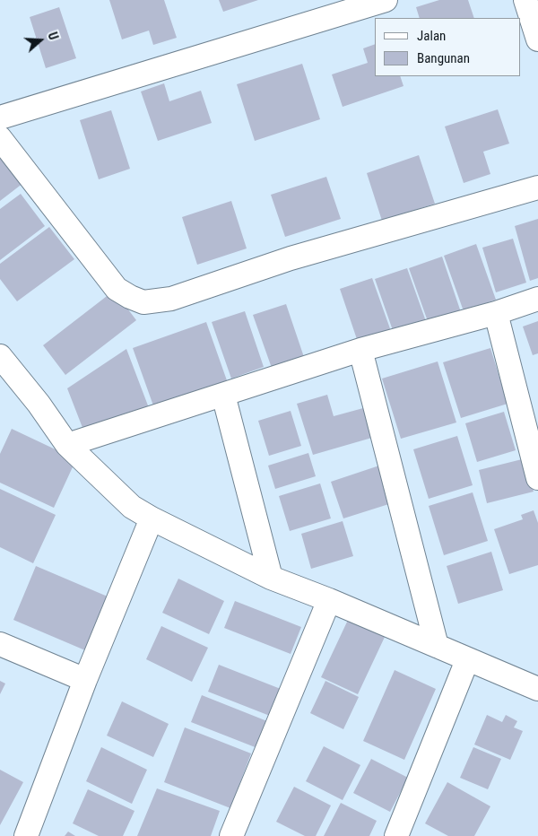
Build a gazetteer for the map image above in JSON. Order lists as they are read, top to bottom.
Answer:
{
  "legend": ["Jalan", "Bangunan"],
  "north": "right"
}
